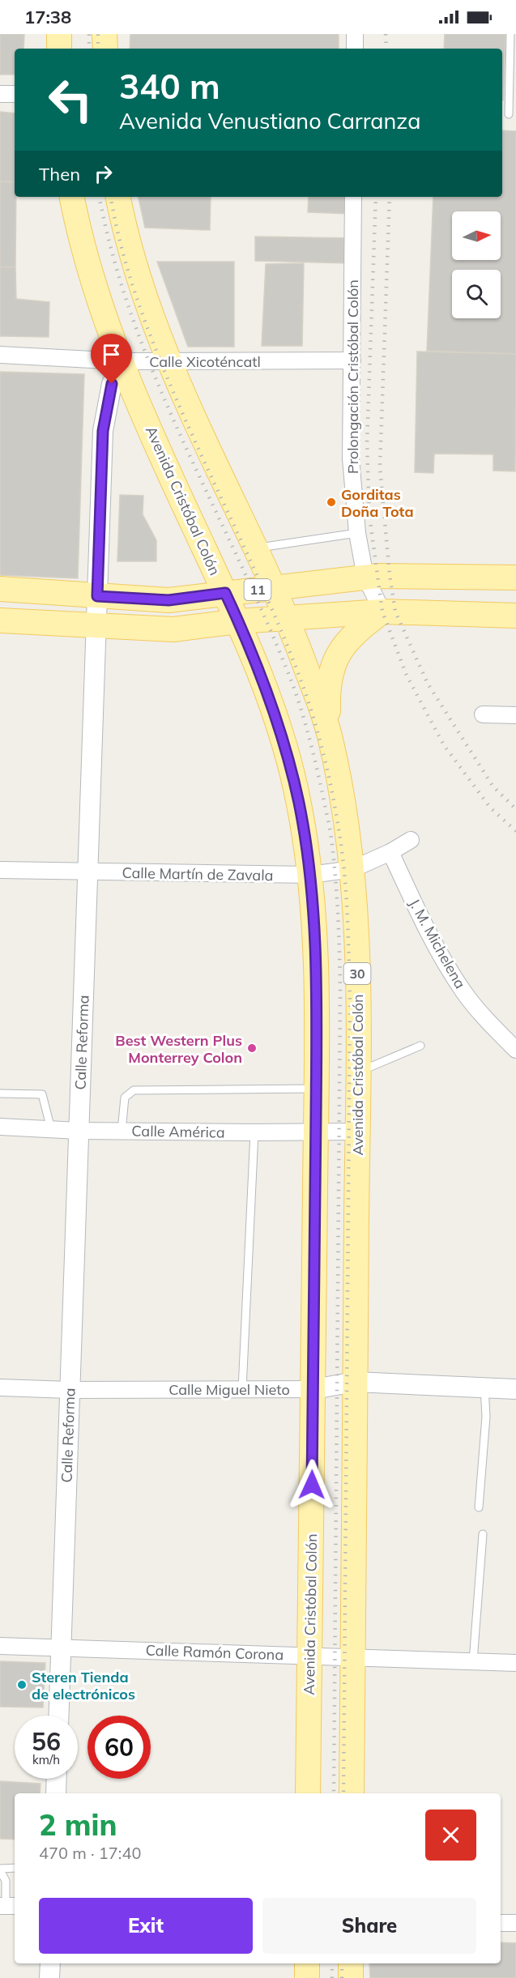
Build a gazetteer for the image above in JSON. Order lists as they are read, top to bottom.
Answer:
{
  "streets": {
    "main road": ["Avenida Cristóbal Colón", "11", "30"],
    "street": [
      "Calle Xicoténcatl",
      "Prolongación Cristóbal Colón",
      "Calle Martín de Zavala",
      "J. M. Michelena",
      "Calle Reforma",
      "Calle América",
      "Calle Miguel Nieto",
      "Calle Ramón Corona"
    ]
  },
  "crossings": [
    ["Calle Xicoténcatl", "Prolongación Cristóbal Colón"],
    ["Calle Xicoténcatl", "Avenida Cristóbal Colón"],
    ["Calle Xicoténcatl", "Calle Reforma"],
    ["Prolongación Cristóbal Colón", "11"],
    ["Avenida Cristóbal Colón", "11"],
    ["Avenida Cristóbal Colón", "Calle Martín de Zavala"],
    ["Avenida Cristóbal Colón", "Calle Reforma"],
    ["Avenida Cristóbal Colón", "Calle América"],
    ["Avenida Cristóbal Colón", "Calle Miguel Nieto"],
    ["Avenida Cristóbal Colón", "Calle Ramón Corona"],
    ["11", "Calle Reforma"],
    ["Calle Martín de Zavala", "J. M. Michelena"],
    ["Calle Martín de Zavala", "Calle Reforma"],
    ["Calle Reforma", "Calle América"],
    ["Calle Reforma", "Calle Miguel Nieto"],
    ["Calle Reforma", "Calle Ramón Corona"]
  ],
  "places": ["Gorditas Doña Tota", "Best Western Plus Monterrey Colon", "Steren Tienda de electrónicos"],
  "north": "right",
  "page": {
    "status": "17:38",
    "turn": ["340 m", "Avenida Venustiano Carranza"],
    "then": "Then",
    "speed": "56 km/h",
    "limit": "60",
    "heading": ["2 min", "470 m · 17:40"],
    "buttons": ["Exit", "Share"]
  }
}
